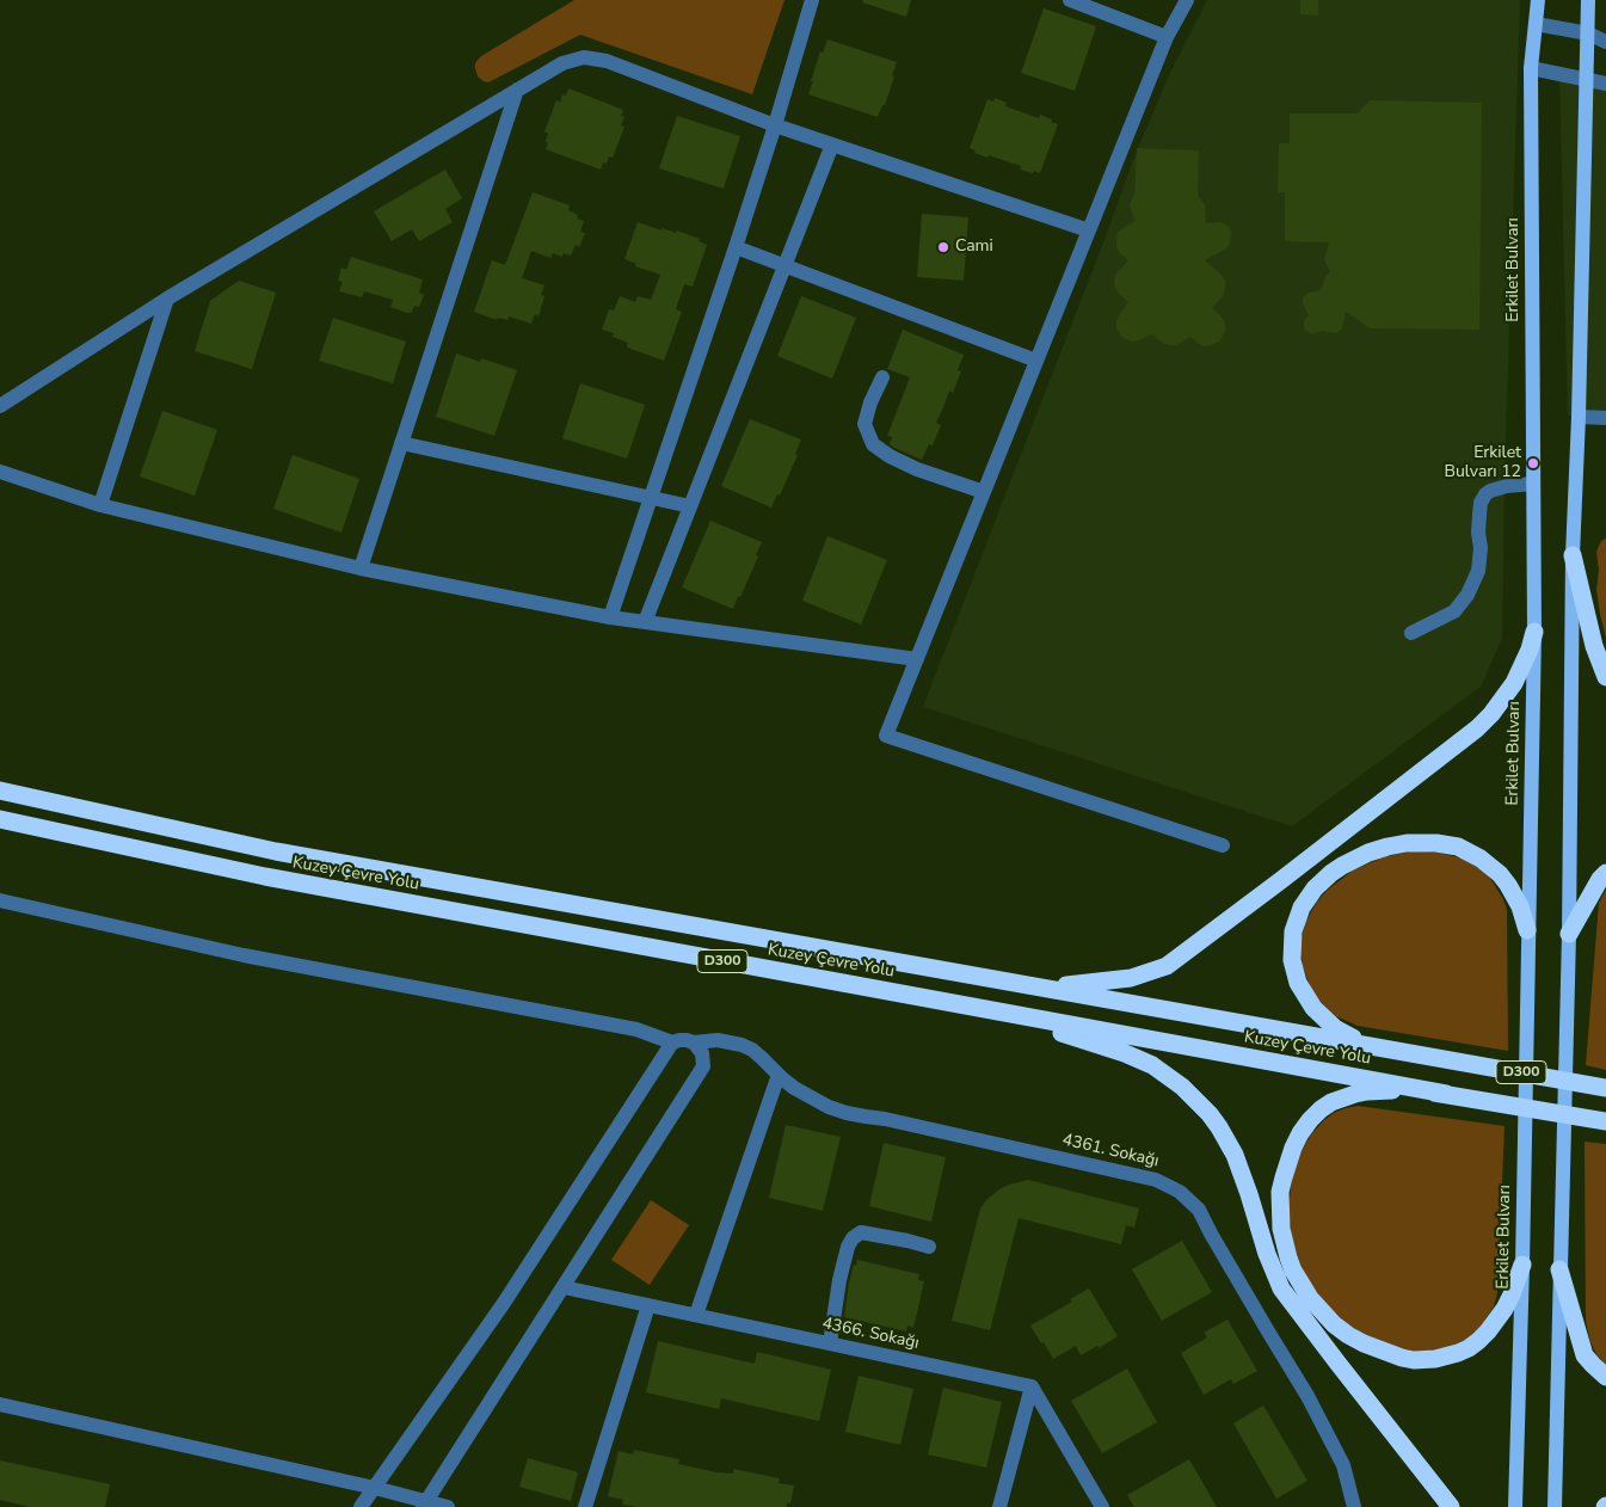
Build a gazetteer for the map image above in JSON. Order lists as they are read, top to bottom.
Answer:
{
  "streets": {
    "highway": ["Kuzey Çevre Yolu", "D300"],
    "main road": ["Erkilet Bulvarı"],
    "street": ["4361. Sokağı", "4366. Sokağı"]
  },
  "crossings": [
    ["Kuzey Çevre Yolu", "D300"]
  ],
  "places": ["Cami", "Erkilet Bulvarı 12"]
}
